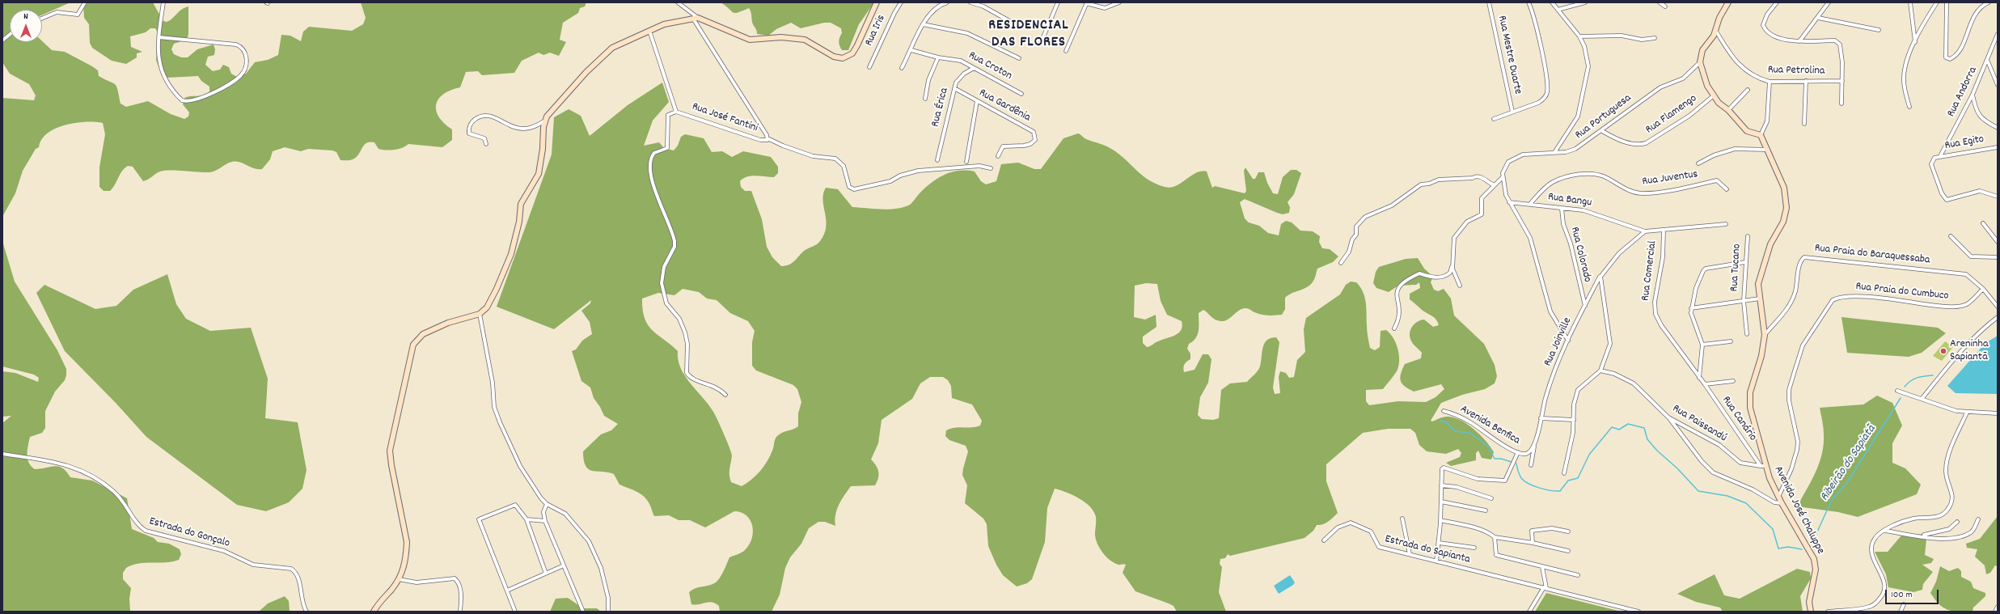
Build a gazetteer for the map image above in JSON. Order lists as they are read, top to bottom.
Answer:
{
  "streets": {
    "street": [
      "Rua Iris",
      "Rua Mestre Duarte",
      "Rua Croton",
      "Rua Petrolina",
      "Rua Andorra",
      "Rua Gardênia",
      "Rua Érica",
      "Rua Flamengo",
      "Rua Portuguesa",
      "Rua José Fantini",
      "Rua Egito",
      "Rua Juventus",
      "Rua Bangu",
      "Rua Colorado",
      "Rua Praia do Baraquessaba",
      "Rua Tucano",
      "Rua Comercial",
      "Rua Praia do Cumbuco",
      "Rua Joinville",
      "Rua Canário",
      "Rua Paissandú",
      "Avenida Benfica",
      "Avenida José Chaluppe",
      "Estrada do Gonçalo",
      "Estrada do Sapianta"
    ]
  },
  "crossings": [
    ["Rua Croton", "Rua Érica"],
    ["Rua Andorra", "Rua Egito"],
    ["Rua Gardênia", "Rua Érica"],
    ["Rua Flamengo", "Rua Portuguesa"],
    ["Rua Juventus", "Rua Bangu"],
    ["Rua Bangu", "Rua Colorado"],
    ["Rua Bangu", "Rua Joinville"],
    ["Rua Colorado", "Rua Joinville"],
    ["Rua Praia do Baraquessaba", "Rua Praia do Cumbuco"],
    ["Rua Praia do Baraquessaba", "Avenida José Chaluppe"],
    ["Rua Comercial", "Rua Canário"],
    ["Rua Praia do Cumbuco", "Avenida José Chaluppe"],
    ["Rua Joinville", "Avenida Benfica"],
    ["Rua Canário", "Rua Paissandú"],
    ["Rua Canário", "Avenida José Chaluppe"],
    ["Rua Paissandú", "Avenida José Chaluppe"]
  ],
  "districts": ["RESIDENCIAL DAS FLORES"],
  "water": ["Ribeirão do Sapiatã"],
  "places": ["Areninha Sapiantã"],
  "scale_bar": "100 m",
  "north": "top"
}
